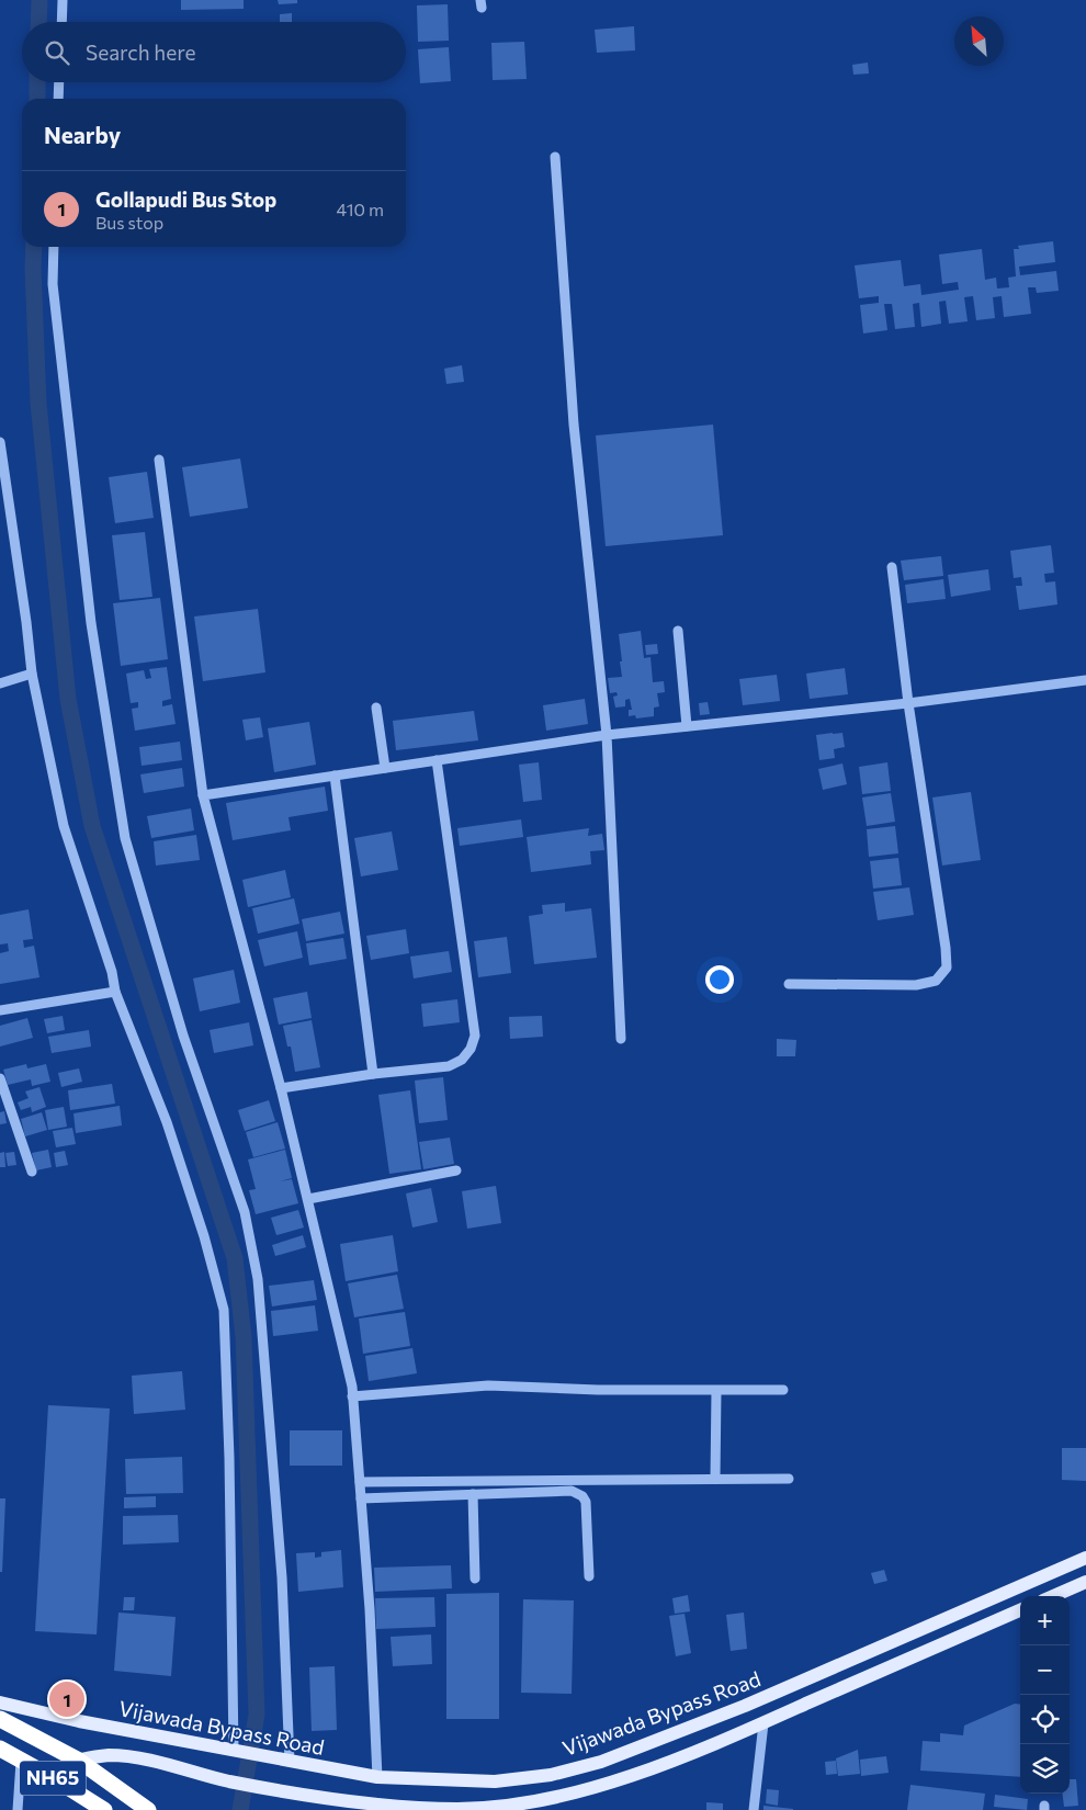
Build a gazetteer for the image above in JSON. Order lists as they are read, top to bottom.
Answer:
{
  "streets": {
    "highway": ["NH65"],
    "main road": ["Vijawada Bypass Road"]
  },
  "crossings": [
    ["Vijawada Bypass Road", "NH65"]
  ],
  "north": "top left",
  "page": {
    "search": "Search here",
    "heading": "Nearby",
    "list": [
      {
        "mark": "1",
        "name": "Gollapudi Bus Stop",
        "note": "Bus stop",
        "value": "410 m"
      }
    ],
    "map_buttons": ["+", "−"],
    "pins": "1"
  }
}
